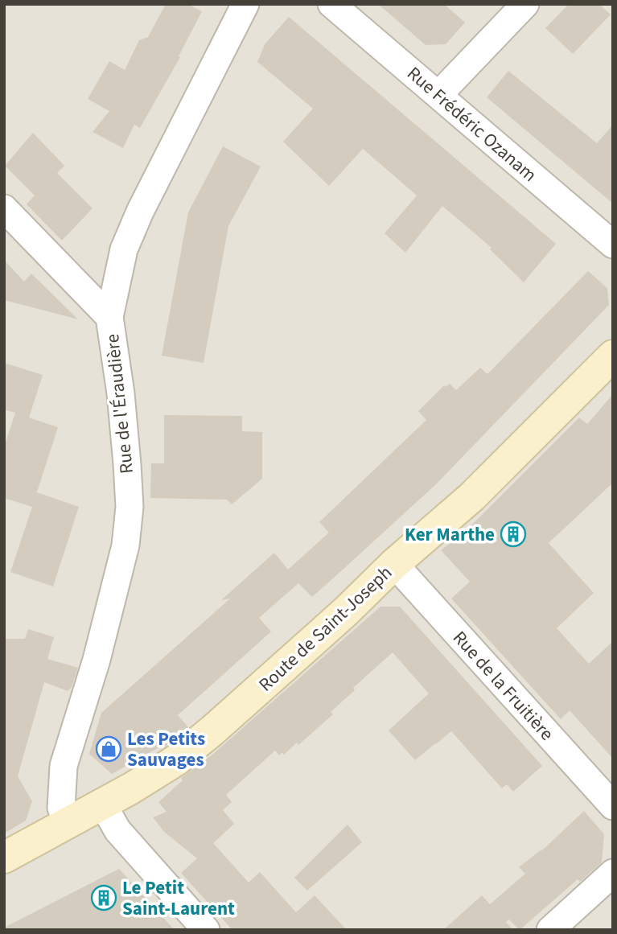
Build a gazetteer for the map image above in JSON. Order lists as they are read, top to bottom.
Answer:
{
  "streets": {
    "street": [
      "Rue Frédéric Ozanam",
      "Rue de l'Éraudière",
      "Route de Saint-Joseph",
      "Rue de la Fruitière"
    ]
  },
  "crossings": [
    ["Rue de l'Éraudière", "Route de Saint-Joseph"],
    ["Route de Saint-Joseph", "Rue de la Fruitière"]
  ],
  "places": {
    "building": ["Ker Marthe", "Le Petit Saint-Laurent"],
    "shop": ["Les Petits Sauvages"]
  }
}
